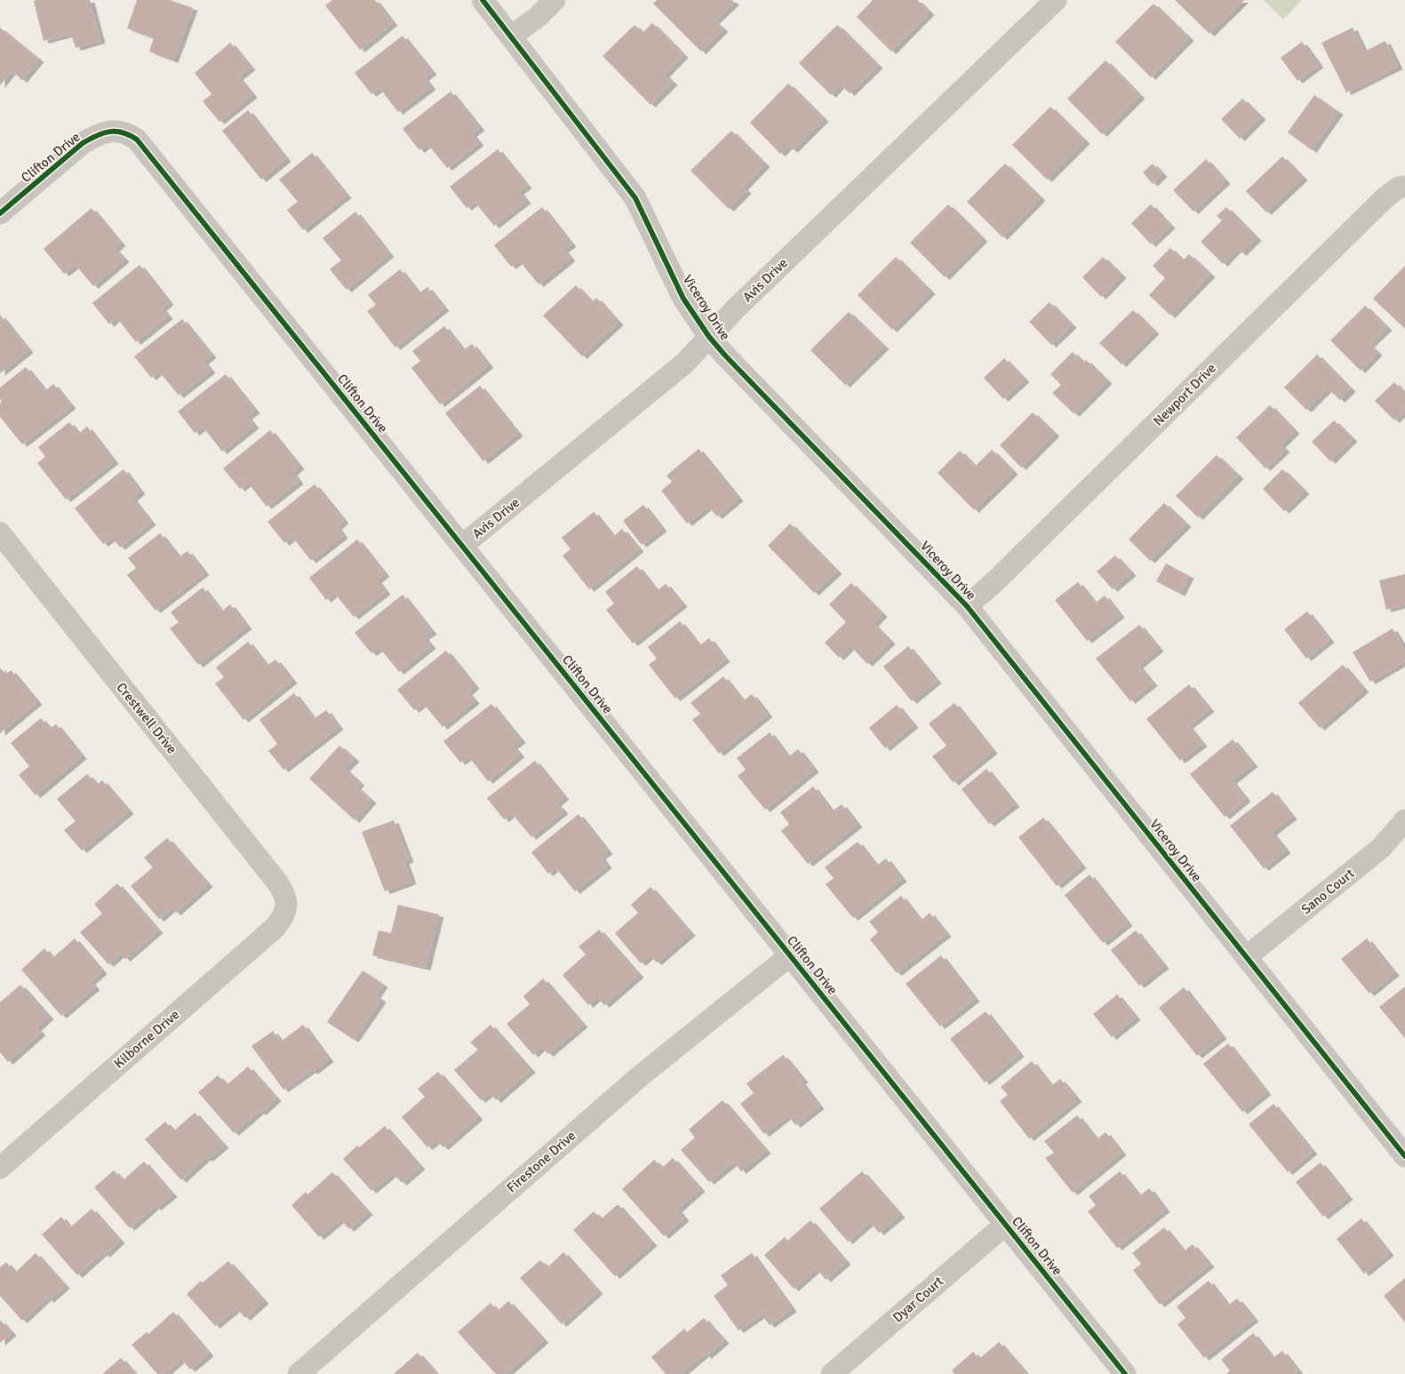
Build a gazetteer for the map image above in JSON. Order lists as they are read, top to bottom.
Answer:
{
  "streets": {
    "street": [
      "Clifton Drive",
      "Avis Drive",
      "Viceroy Drive",
      "Newport Drive",
      "Crestwell Drive",
      "Sano Court",
      "Kilborne Drive",
      "Firestone Drive",
      "Dyar Court"
    ]
  },
  "crossings": [
    ["Clifton Drive", "Avis Drive"],
    ["Clifton Drive", "Firestone Drive"],
    ["Clifton Drive", "Dyar Court"],
    ["Avis Drive", "Viceroy Drive"],
    ["Viceroy Drive", "Newport Drive"],
    ["Viceroy Drive", "Sano Court"],
    ["Crestwell Drive", "Kilborne Drive"]
  ]
}
